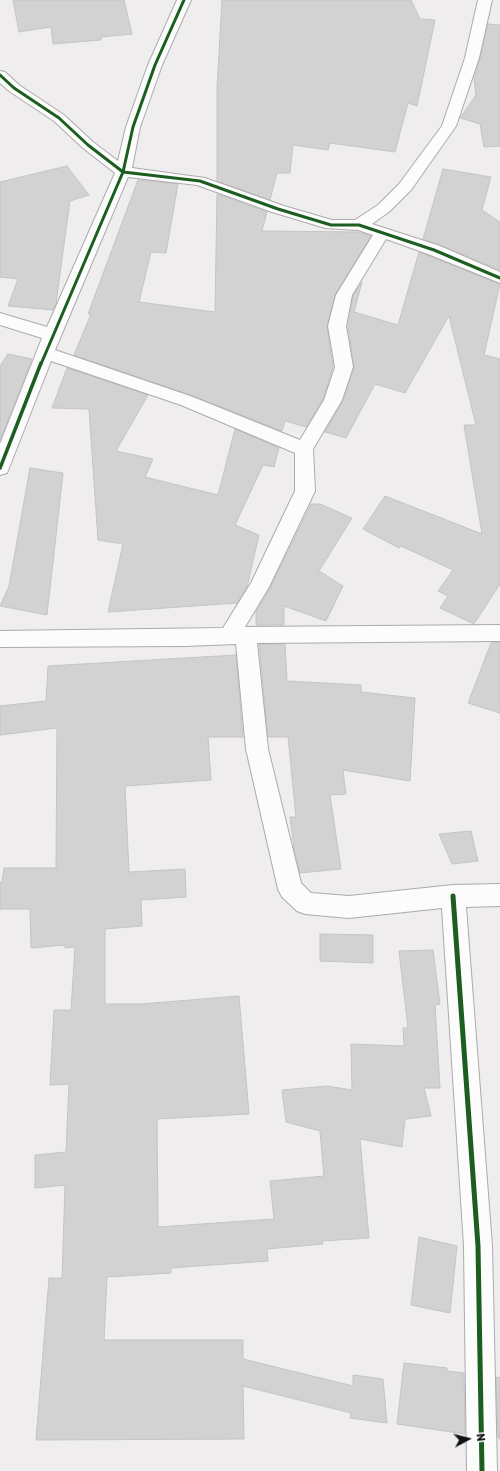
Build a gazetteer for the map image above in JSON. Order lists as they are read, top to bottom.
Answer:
{
  "north": "right"
}
